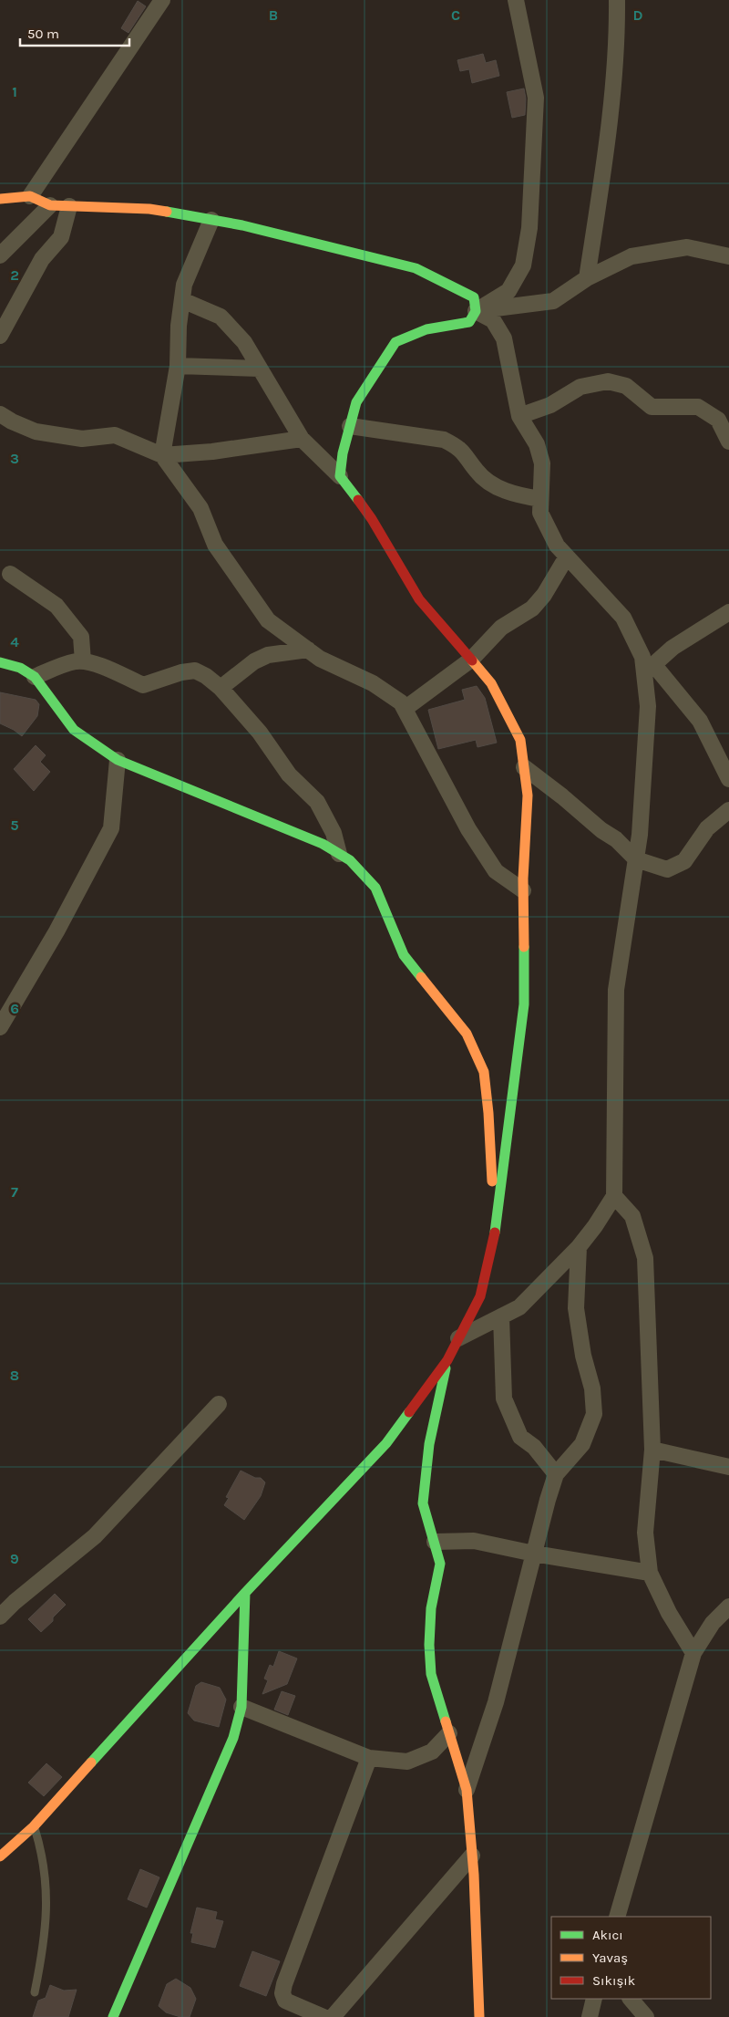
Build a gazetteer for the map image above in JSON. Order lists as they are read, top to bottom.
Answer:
{
  "legend": ["Akıcı", "Yavaş", "Sıkışık"],
  "scale_bar": "50 m",
  "grid": {
    "columns": ["B", "C", "D"],
    "rows": [
      "1",
      "2",
      "3",
      "4",
      "5",
      "6",
      "7",
      "8",
      "9"
    ]
  }
}
